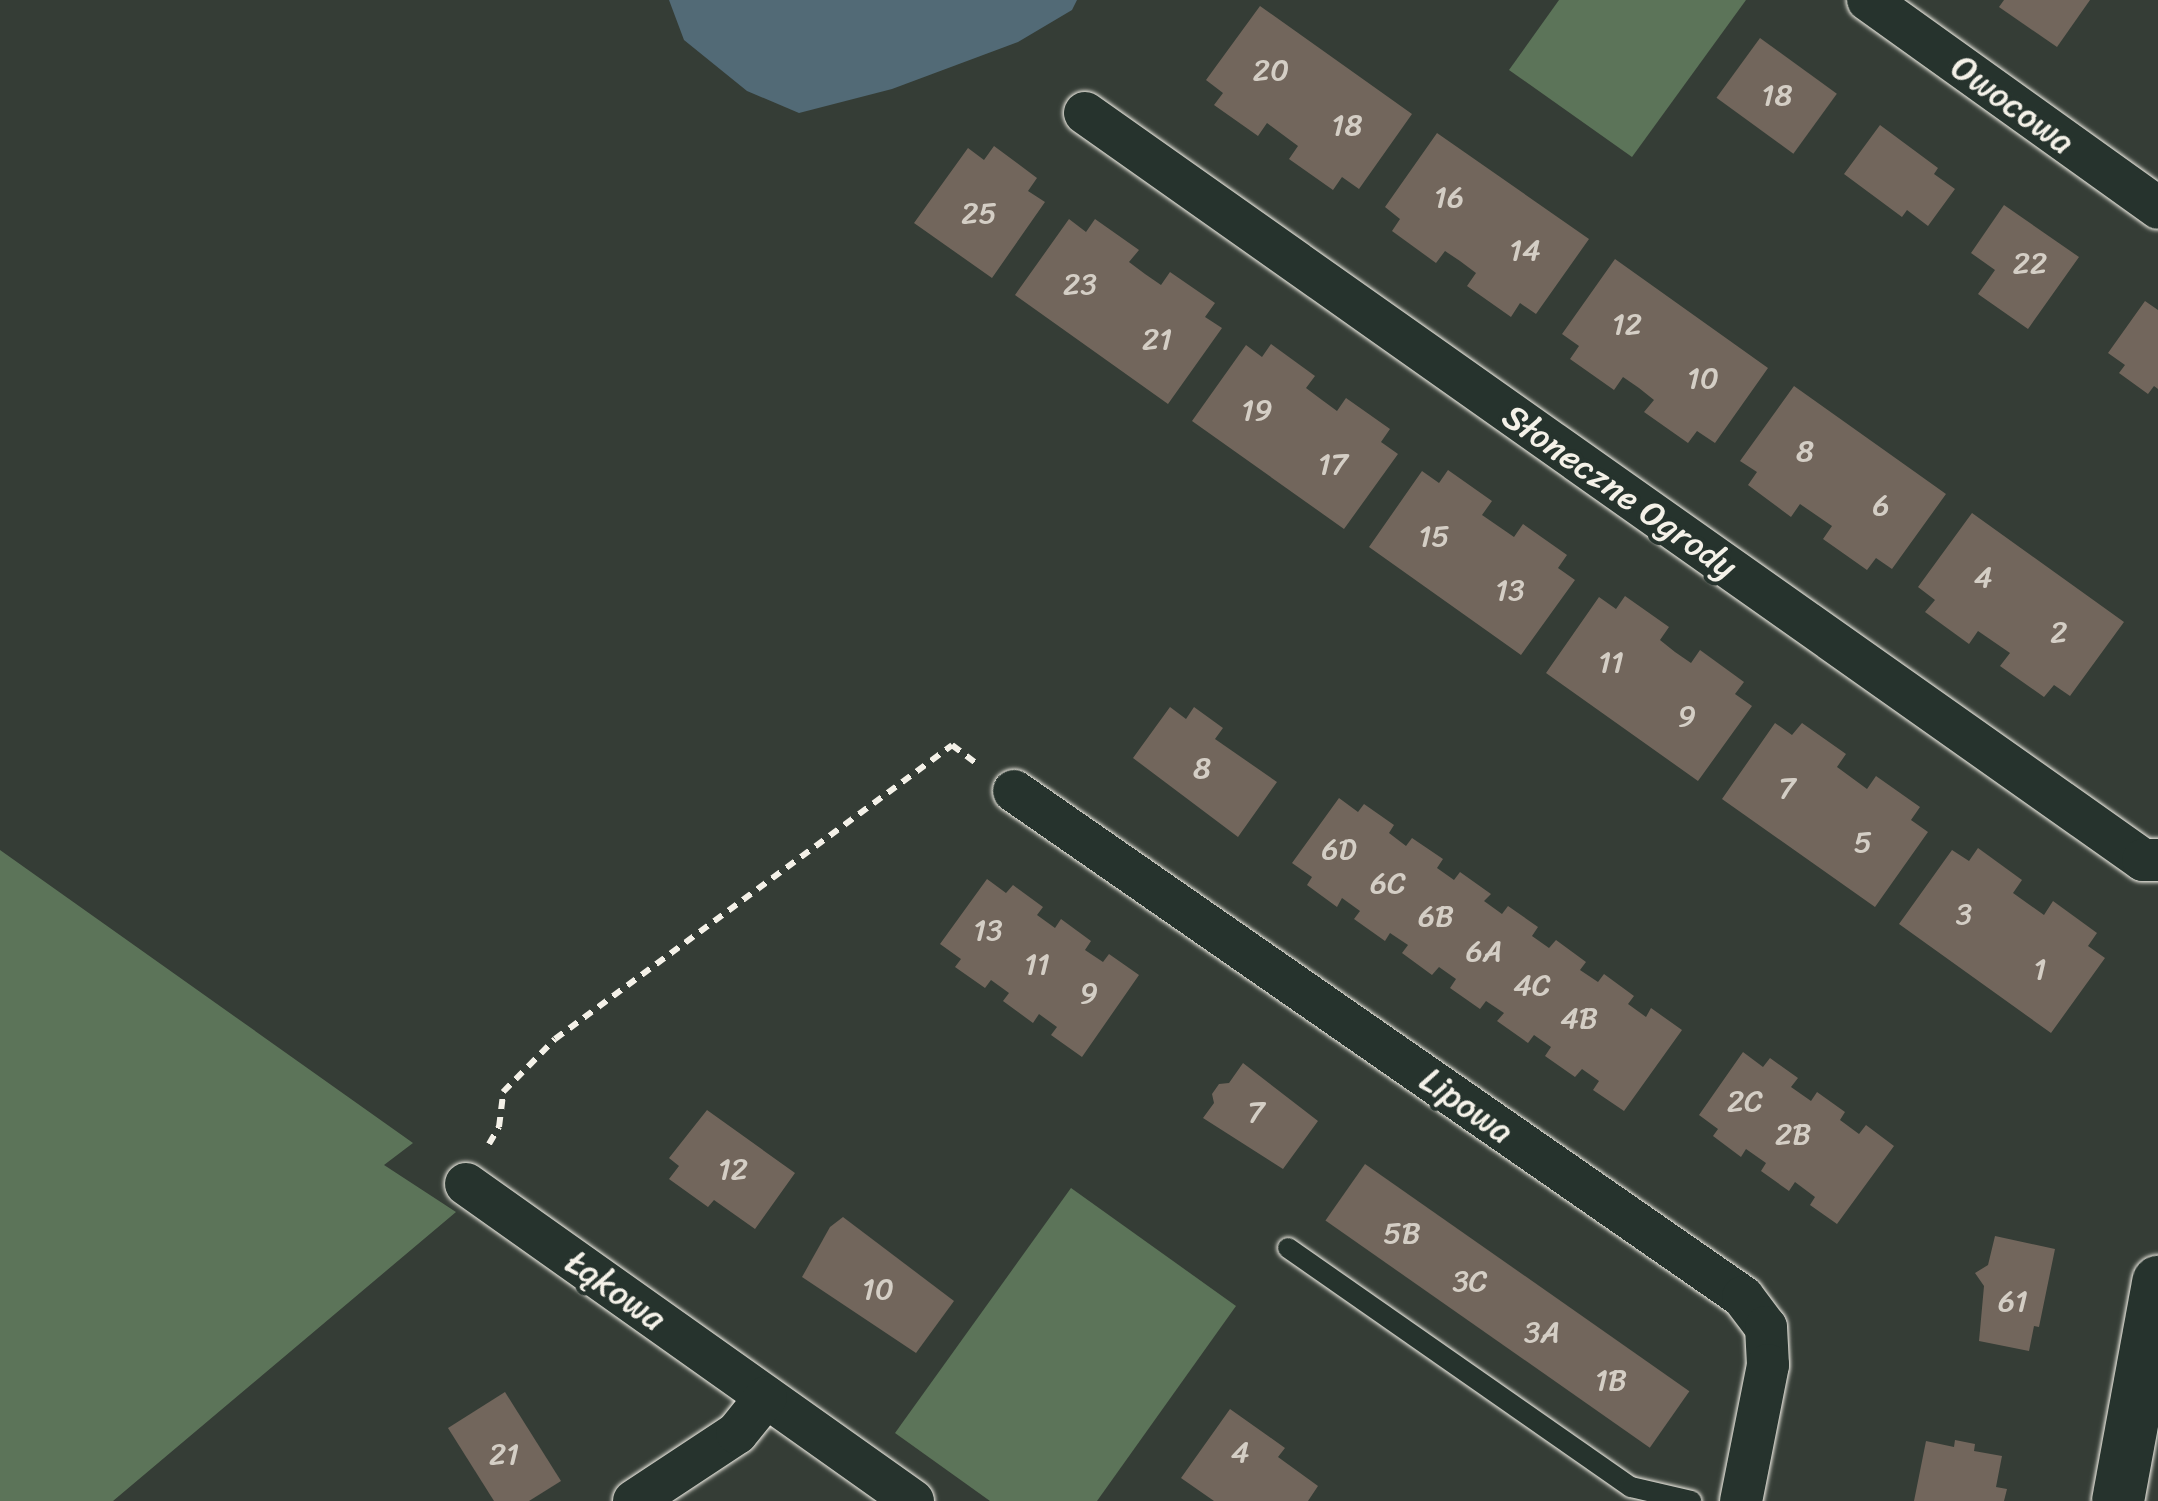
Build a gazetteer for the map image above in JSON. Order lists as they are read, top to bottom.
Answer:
{
  "streets": {
    "street": [
      "Owocowa",
      "Słoneczne Ogrody",
      "Lipowa",
      "Łąkowa"
    ]
  },
  "house_numbers": [
    "20",
    "18",
    "18",
    "16",
    "25",
    "14",
    "22",
    "23",
    "12",
    "21",
    "10",
    "19",
    "8",
    "17",
    "6",
    "15",
    "4",
    "13",
    "2",
    "11",
    "9",
    "8",
    "7",
    "5",
    "6D",
    "6C",
    "3",
    "6B",
    "13",
    "6A",
    "11",
    "1",
    "4C",
    "9",
    "4B",
    "2C",
    "7",
    "2B",
    "12",
    "5B",
    "3C",
    "10",
    "61",
    "3A",
    "1B",
    "4",
    "21"
  ]
}
